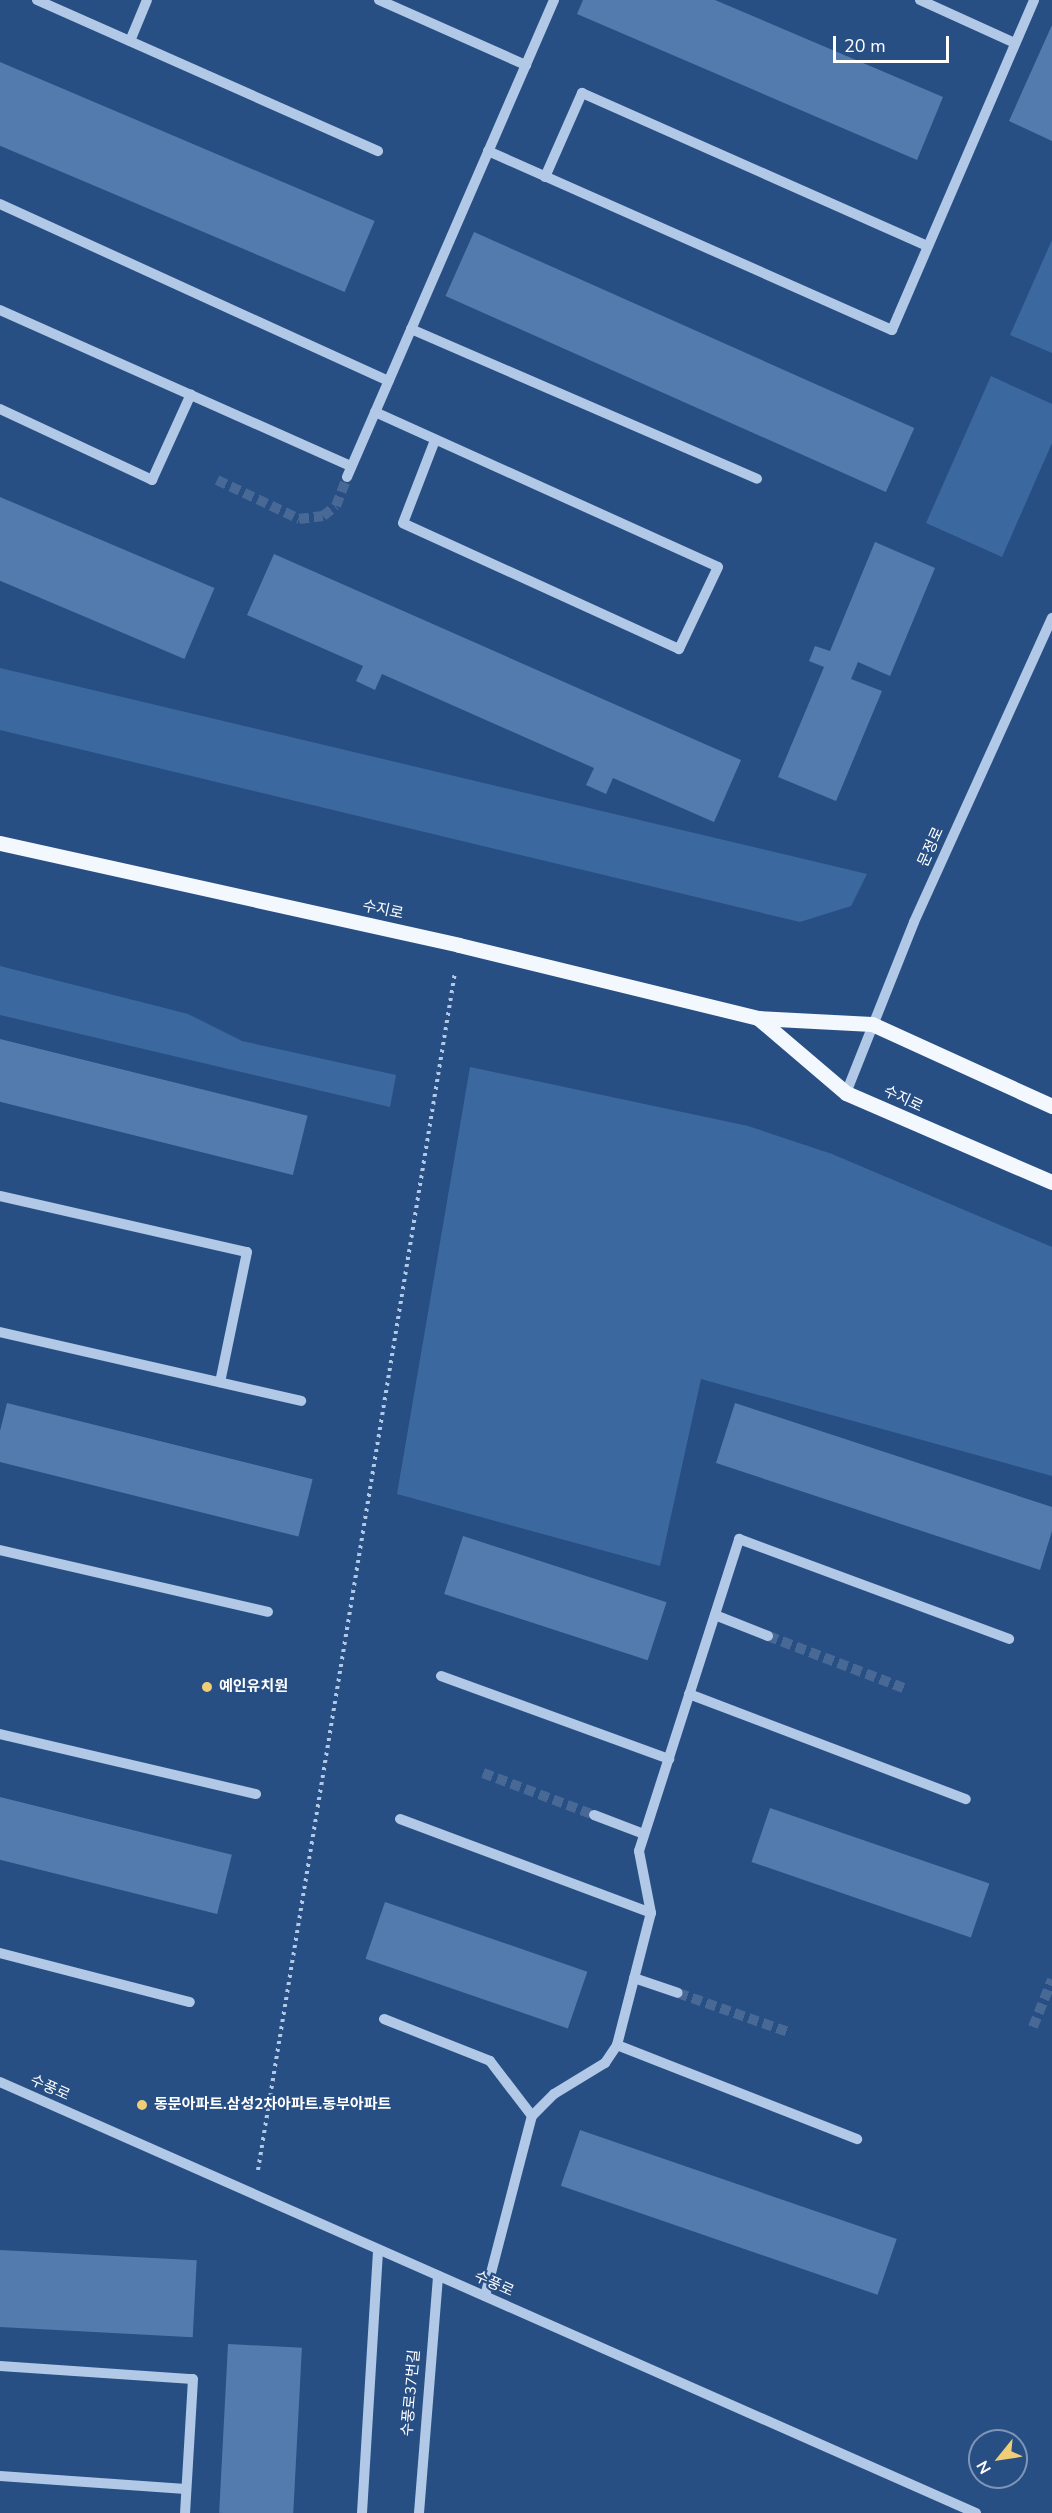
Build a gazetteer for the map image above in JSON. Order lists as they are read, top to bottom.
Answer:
{
  "streets": {
    "main road": ["수지로"],
    "street": ["문정로", "수풍로", "수풍로37번길"]
  },
  "crossings": [
    ["문정로", "수지로"],
    ["수풍로", "수풍로37번길"]
  ],
  "places": ["예인유치원", "동문아파트.삼성2차아파트.동부아파트"],
  "scale_bar": "20 m",
  "north": "bottom left"
}
